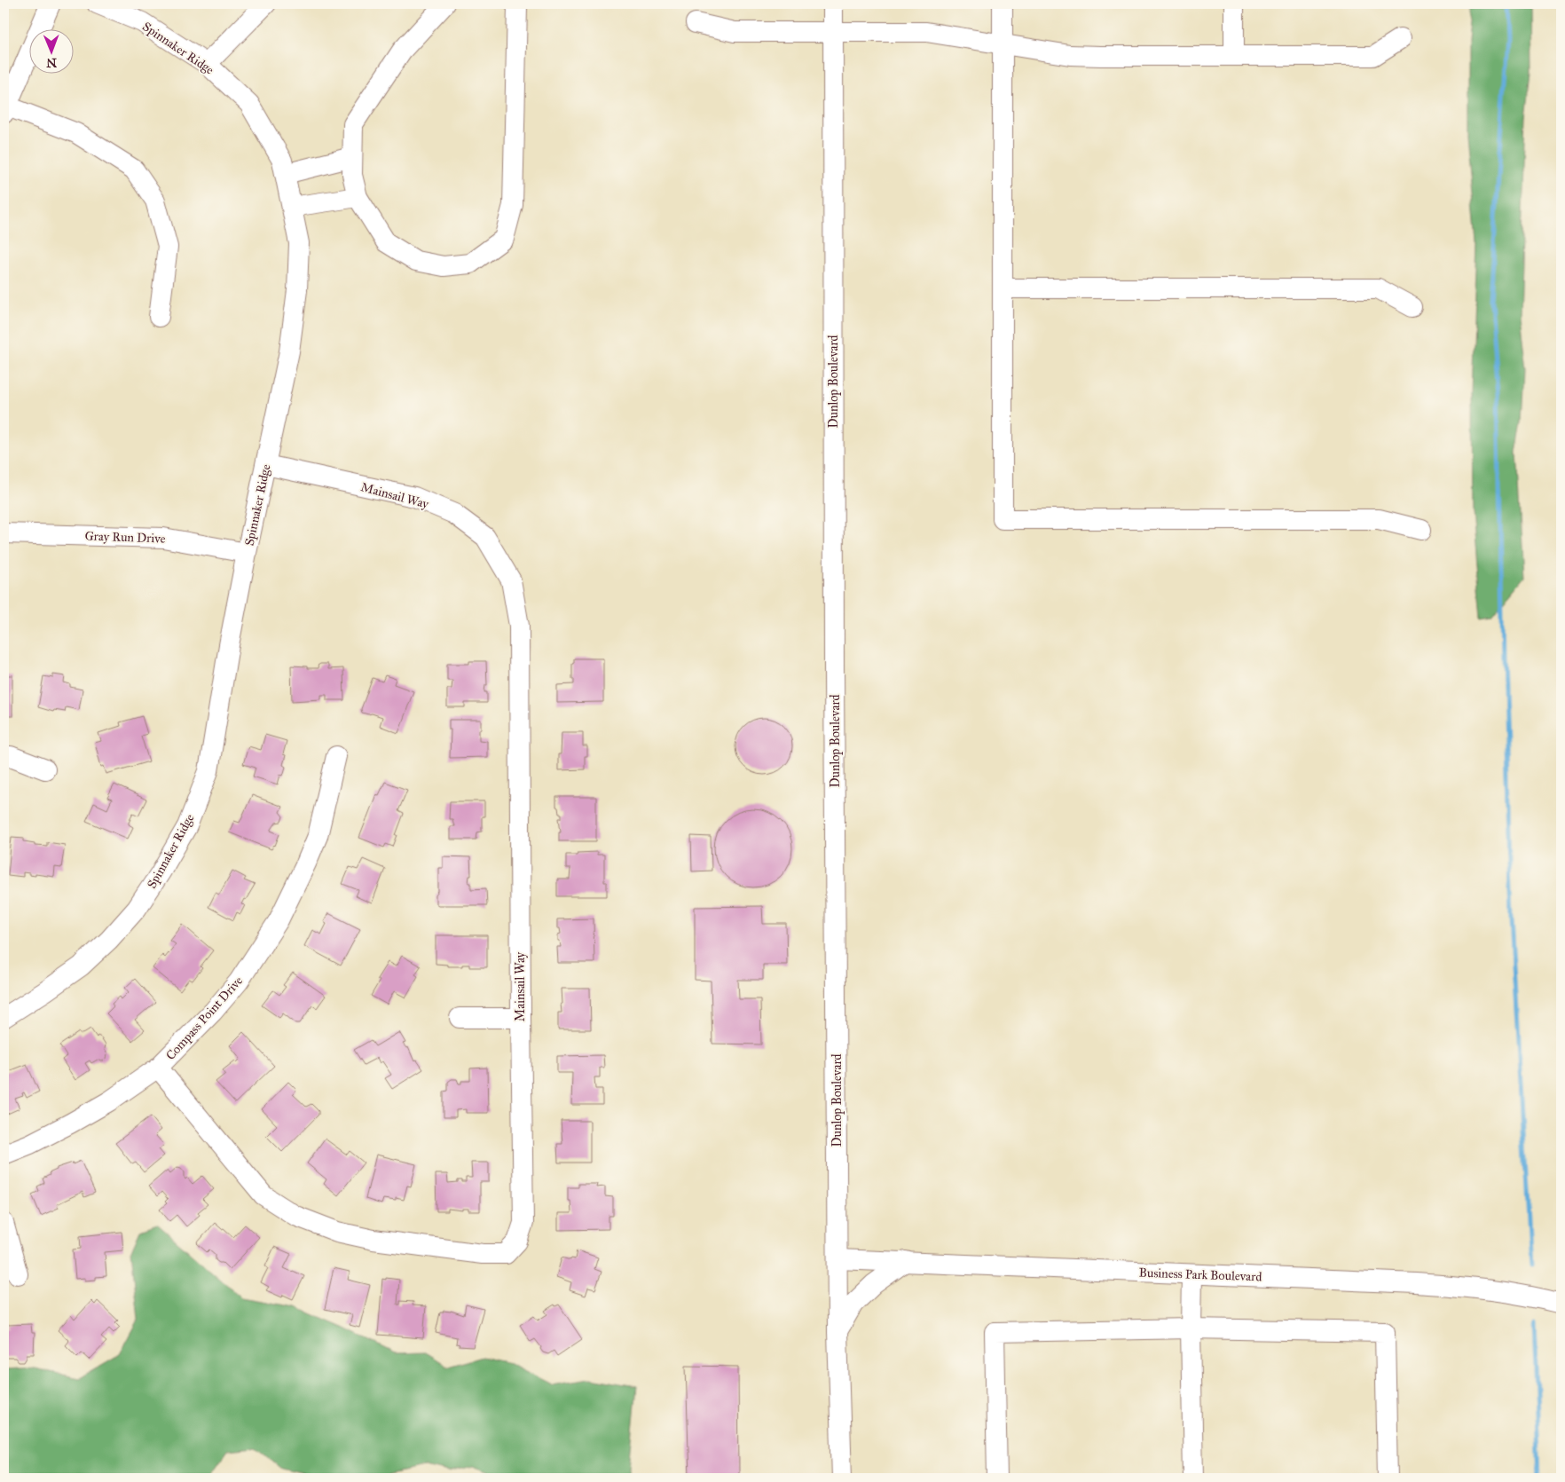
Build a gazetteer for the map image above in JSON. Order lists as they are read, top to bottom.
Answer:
{
  "streets": {
    "street": [
      "Spinnaker Ridge",
      "Dunlop Boulevard",
      "Mainsail Way",
      "Gray Run Drive",
      "Compass Point Drive",
      "Business Park Boulevard"
    ]
  },
  "crossings": [
    ["Spinnaker Ridge", "Mainsail Way"],
    ["Spinnaker Ridge", "Gray Run Drive"],
    ["Dunlop Boulevard", "Business Park Boulevard"],
    ["Mainsail Way", "Compass Point Drive"]
  ],
  "north": "bottom"
}
